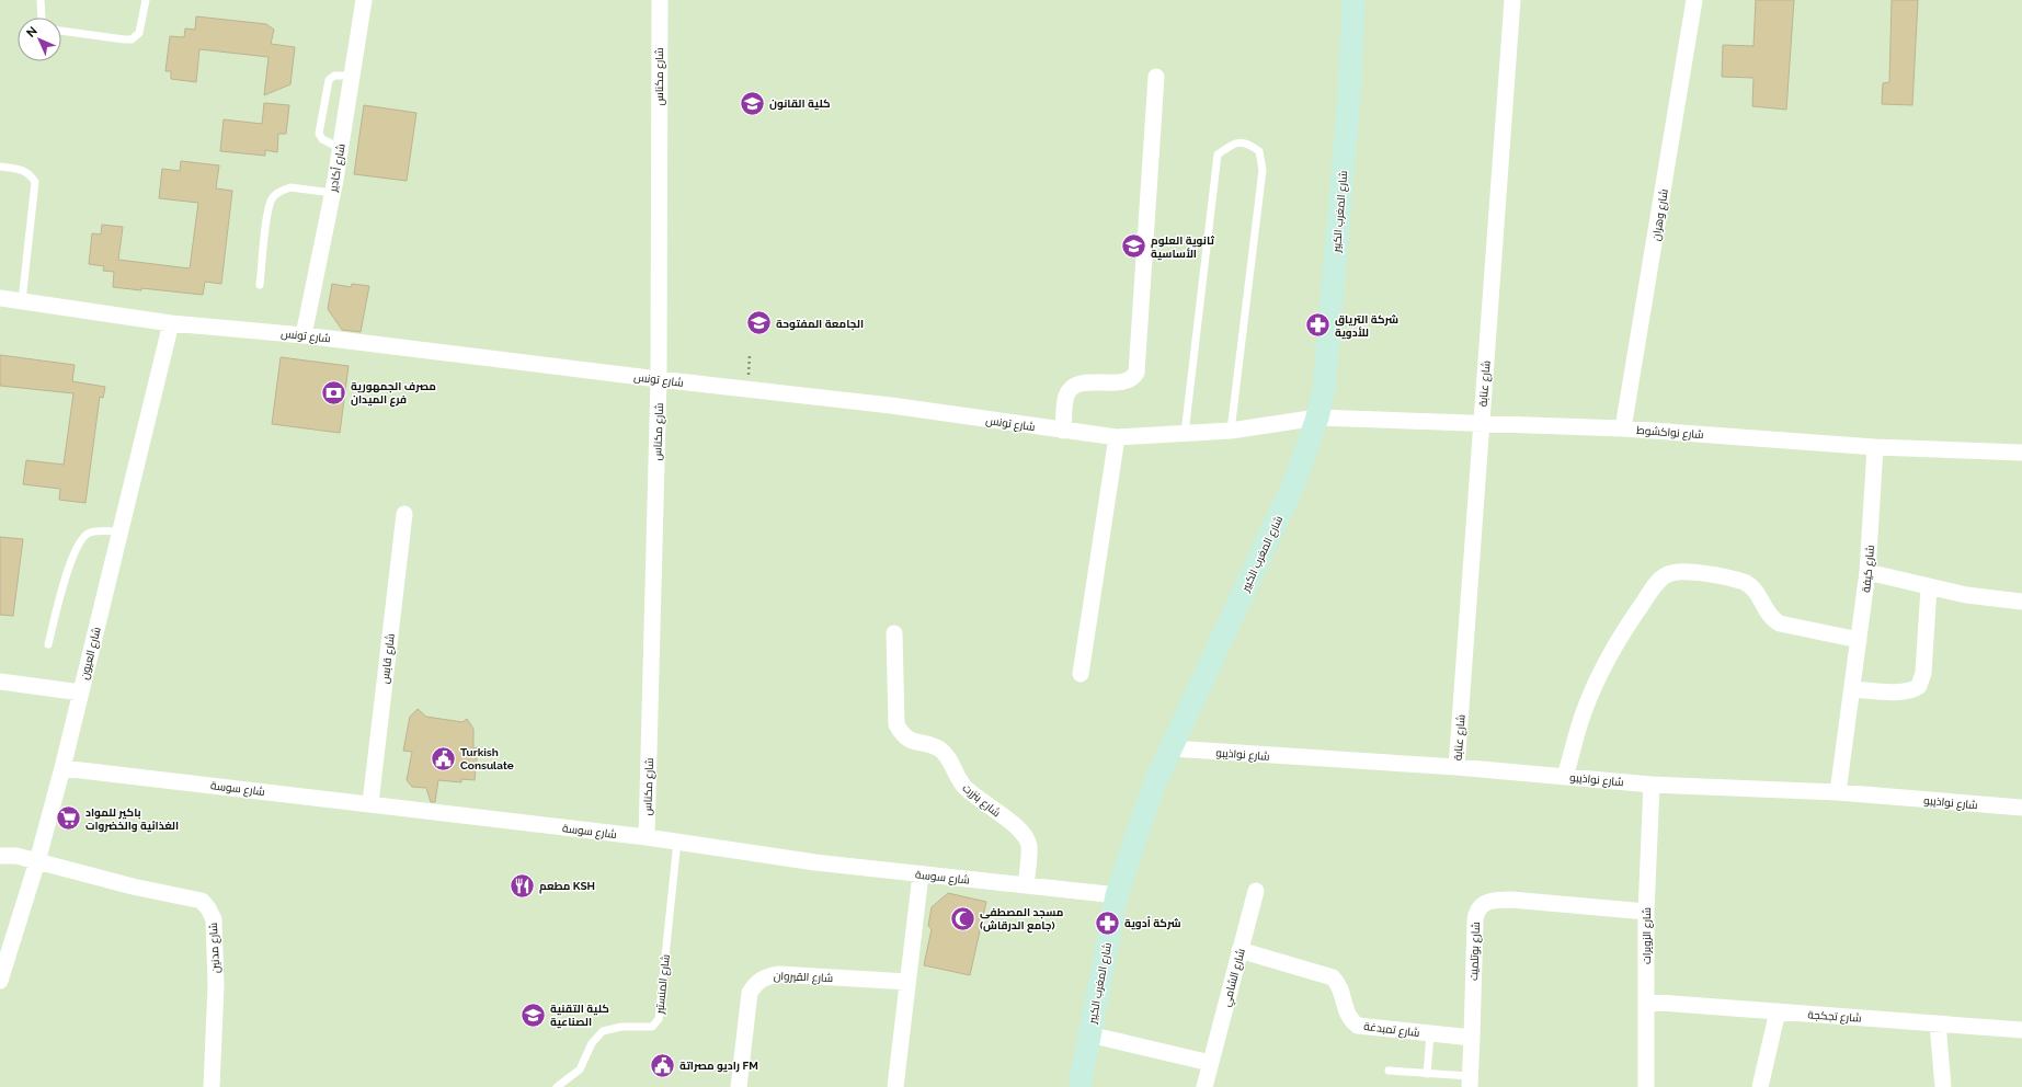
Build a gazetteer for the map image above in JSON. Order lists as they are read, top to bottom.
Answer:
{
  "streets": {
    "street": [
      "شارع مكناس",
      "شارع أكادير",
      "شارع المغرب الكبير",
      "شارع وهران",
      "شارع تونس",
      "شارع عنابة",
      "شارع نواكشوط",
      "شارع كيفة",
      "شارع العيون",
      "شارع قابس",
      "شارع نواذيبو",
      "شارع سوسة",
      "شارع بنزرت",
      "شارع الزويرات",
      "شارع مدنين",
      "شارع بوتلميت",
      "شارع القيروان",
      "شارع الشامي",
      "شارع تجكجة",
      "شارع تمبدغة"
    ],
    "lane": ["شارع المنستير"]
  },
  "crossings": [
    ["شارع مكناس", "شارع تونس"],
    ["شارع مكناس", "شارع سوسة"],
    ["شارع أكادير", "شارع تونس"],
    ["شارع المغرب الكبير", "شارع تونس"],
    ["شارع المغرب الكبير", "شارع نواكشوط"],
    ["شارع المغرب الكبير", "شارع نواذيبو"],
    ["شارع المغرب الكبير", "شارع سوسة"],
    ["شارع وهران", "شارع نواكشوط"],
    ["شارع تونس", "شارع نواكشوط"],
    ["شارع تونس", "شارع العيون"],
    ["شارع عنابة", "شارع نواكشوط"],
    ["شارع عنابة", "شارع نواذيبو"],
    ["شارع نواكشوط", "شارع كيفة"],
    ["شارع كيفة", "شارع نواذيبو"],
    ["شارع العيون", "شارع سوسة"],
    ["شارع العيون", "شارع مدنين"],
    ["شارع قابس", "شارع سوسة"],
    ["شارع نواذيبو", "شارع الزويرات"],
    ["شارع سوسة", "شارع بنزرت"],
    ["شارع سوسة", "شارع المنستير"],
    ["شارع الزويرات", "شارع بوتلميت"],
    ["شارع الزويرات", "شارع تجكجة"],
    ["شارع بوتلميت", "شارع تمبدغة"],
    ["شارع الشامي", "شارع تمبدغة"]
  ],
  "places": {
    "school or university": [
      "كلية القانون",
      "ثانوية العلوم الأساسية",
      "الجامعة المفتوحة",
      "كلية التقنية الصناعية"
    ],
    "pharmacy": ["شركة الترياق للأدوية", "شركة أدوية"],
    "bank": ["مصرف الجمهورية فرع الميدان"],
    "public building": ["Turkish Consulate", "راديو مصراتة FM"],
    "supermarket": ["باكير للمواد الغذائية والخضروات"],
    "restaurant": ["مطعم KSH"],
    "mosque": ["مسجد المصطفى (جامع الدرقاش)"]
  },
  "north": "top left"
}
